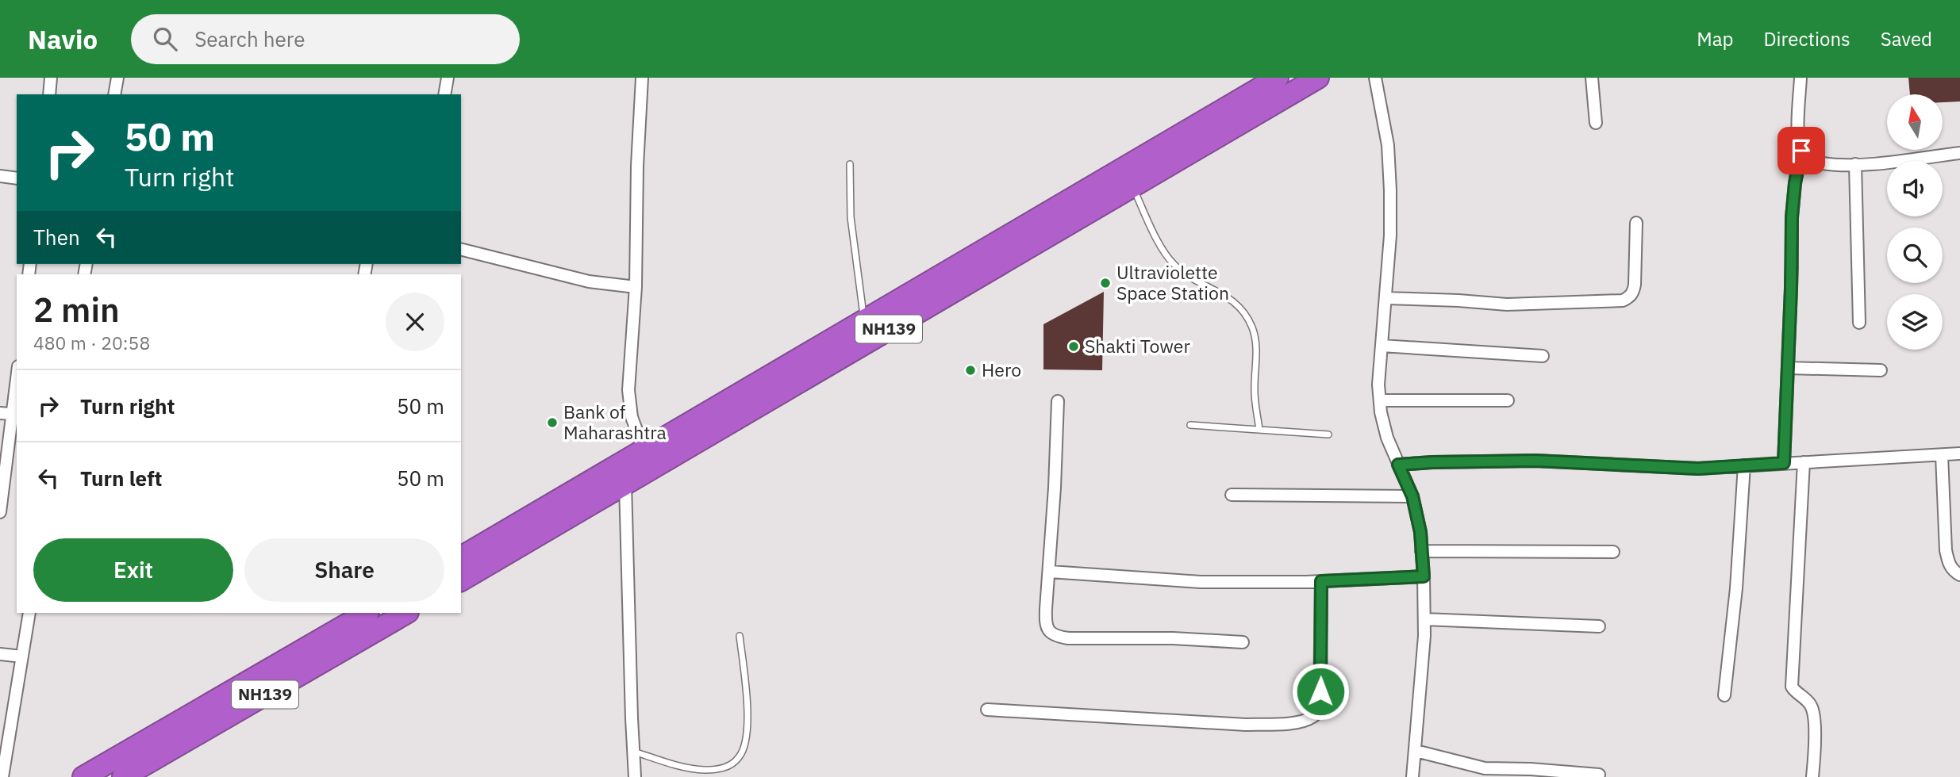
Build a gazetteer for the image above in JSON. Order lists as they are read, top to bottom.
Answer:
{
  "streets": {
    "highway": ["NH139"]
  },
  "places": [
    "Ultraviolette Space Station",
    "Shakti Tower",
    "Hero",
    "Bank of Maharashtra"
  ],
  "north": "top",
  "page": {
    "header": "Navio",
    "search": "Search here",
    "nav": ["Map", "Directions", "Saved"],
    "turn": ["50 m", "Turn right"],
    "then": "Then",
    "heading": ["2 min", "480 m · 20:58"],
    "list": [
      {
        "name": "Turn right",
        "value": "50 m"
      },
      {
        "name": "Turn left",
        "value": "50 m"
      }
    ],
    "buttons": ["Exit", "Share"]
  }
}
